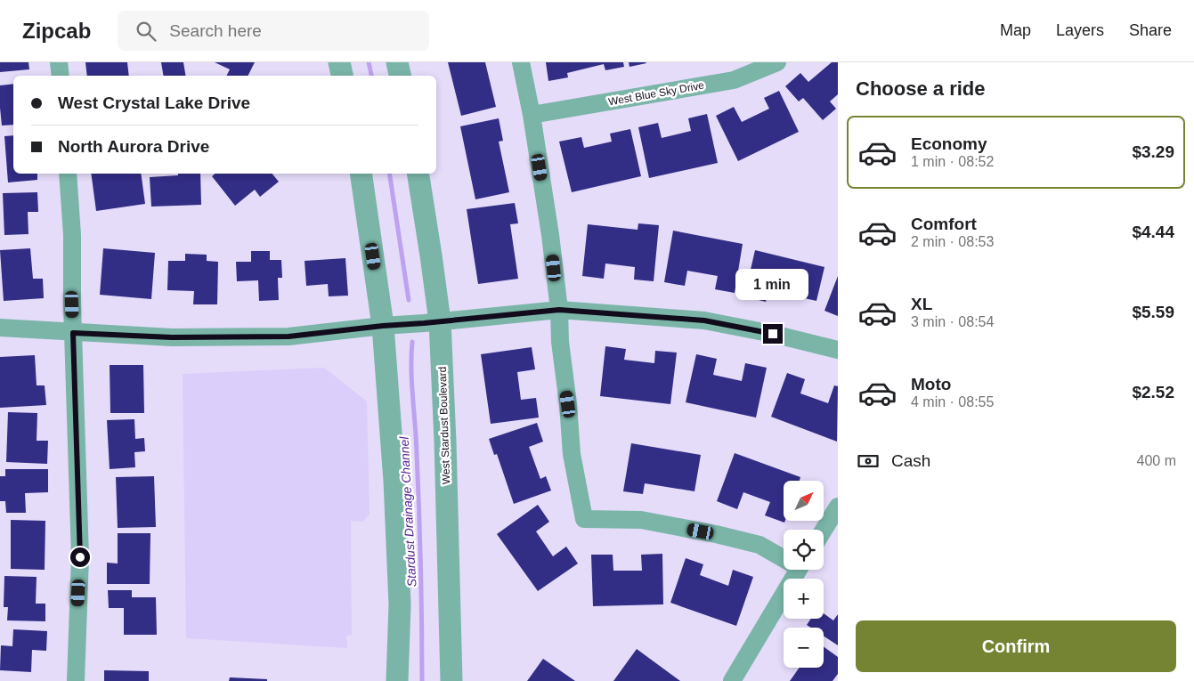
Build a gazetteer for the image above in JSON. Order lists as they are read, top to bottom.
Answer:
{
  "streets": {
    "street": ["West Blue Sky Drive", "West Stardust Boulevard"]
  },
  "water": ["Stardust Drainage Channel"],
  "north": "top right",
  "page": {
    "header": "Zipcab",
    "search": "Search here",
    "nav": ["Map", "Layers", "Share"],
    "heading": "Choose a ride",
    "banner": ["West Crystal Lake Drive", "North Aurora Drive"],
    "list": [
      {
        "name": "Economy",
        "note": "1 min · 08:52",
        "value": "$3.29"
      },
      {
        "name": "Comfort",
        "note": "2 min · 08:53",
        "value": "$4.44"
      },
      {
        "name": "XL",
        "note": "3 min · 08:54",
        "value": "$5.59"
      },
      {
        "name": "Moto",
        "note": "4 min · 08:55",
        "value": "$2.52"
      }
    ],
    "bubble": "1 min",
    "pay": ["Cash", "400 m"],
    "map_buttons": ["+", "−"],
    "buttons": "Confirm"
  }
}
